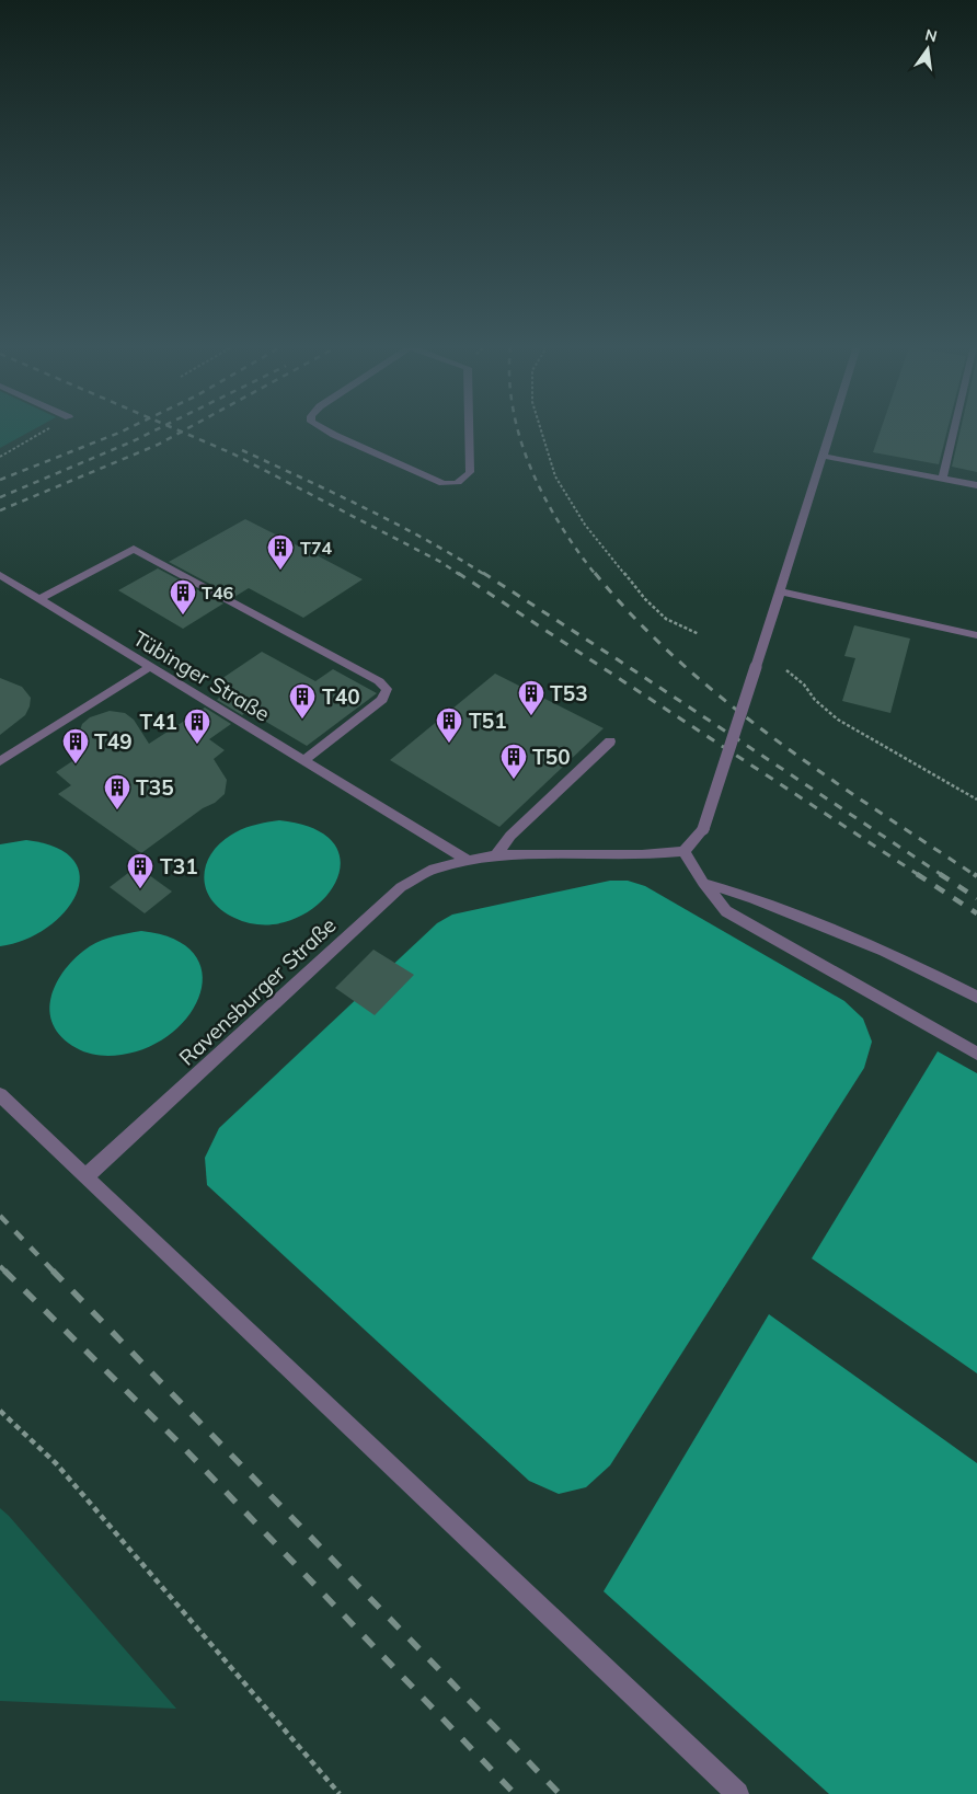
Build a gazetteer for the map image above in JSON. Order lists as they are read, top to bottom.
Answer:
{
  "streets": {
    "street": ["Tübinger Straße", "Ravensburger Straße"]
  },
  "crossings": [
    ["Tübinger Straße", "Ravensburger Straße"]
  ],
  "places": {
    "building": [
      "T74",
      "T46",
      "T53",
      "T40",
      "T51",
      "T41",
      "T49",
      "T50",
      "T35",
      "T31"
    ]
  },
  "north": "top"
}
